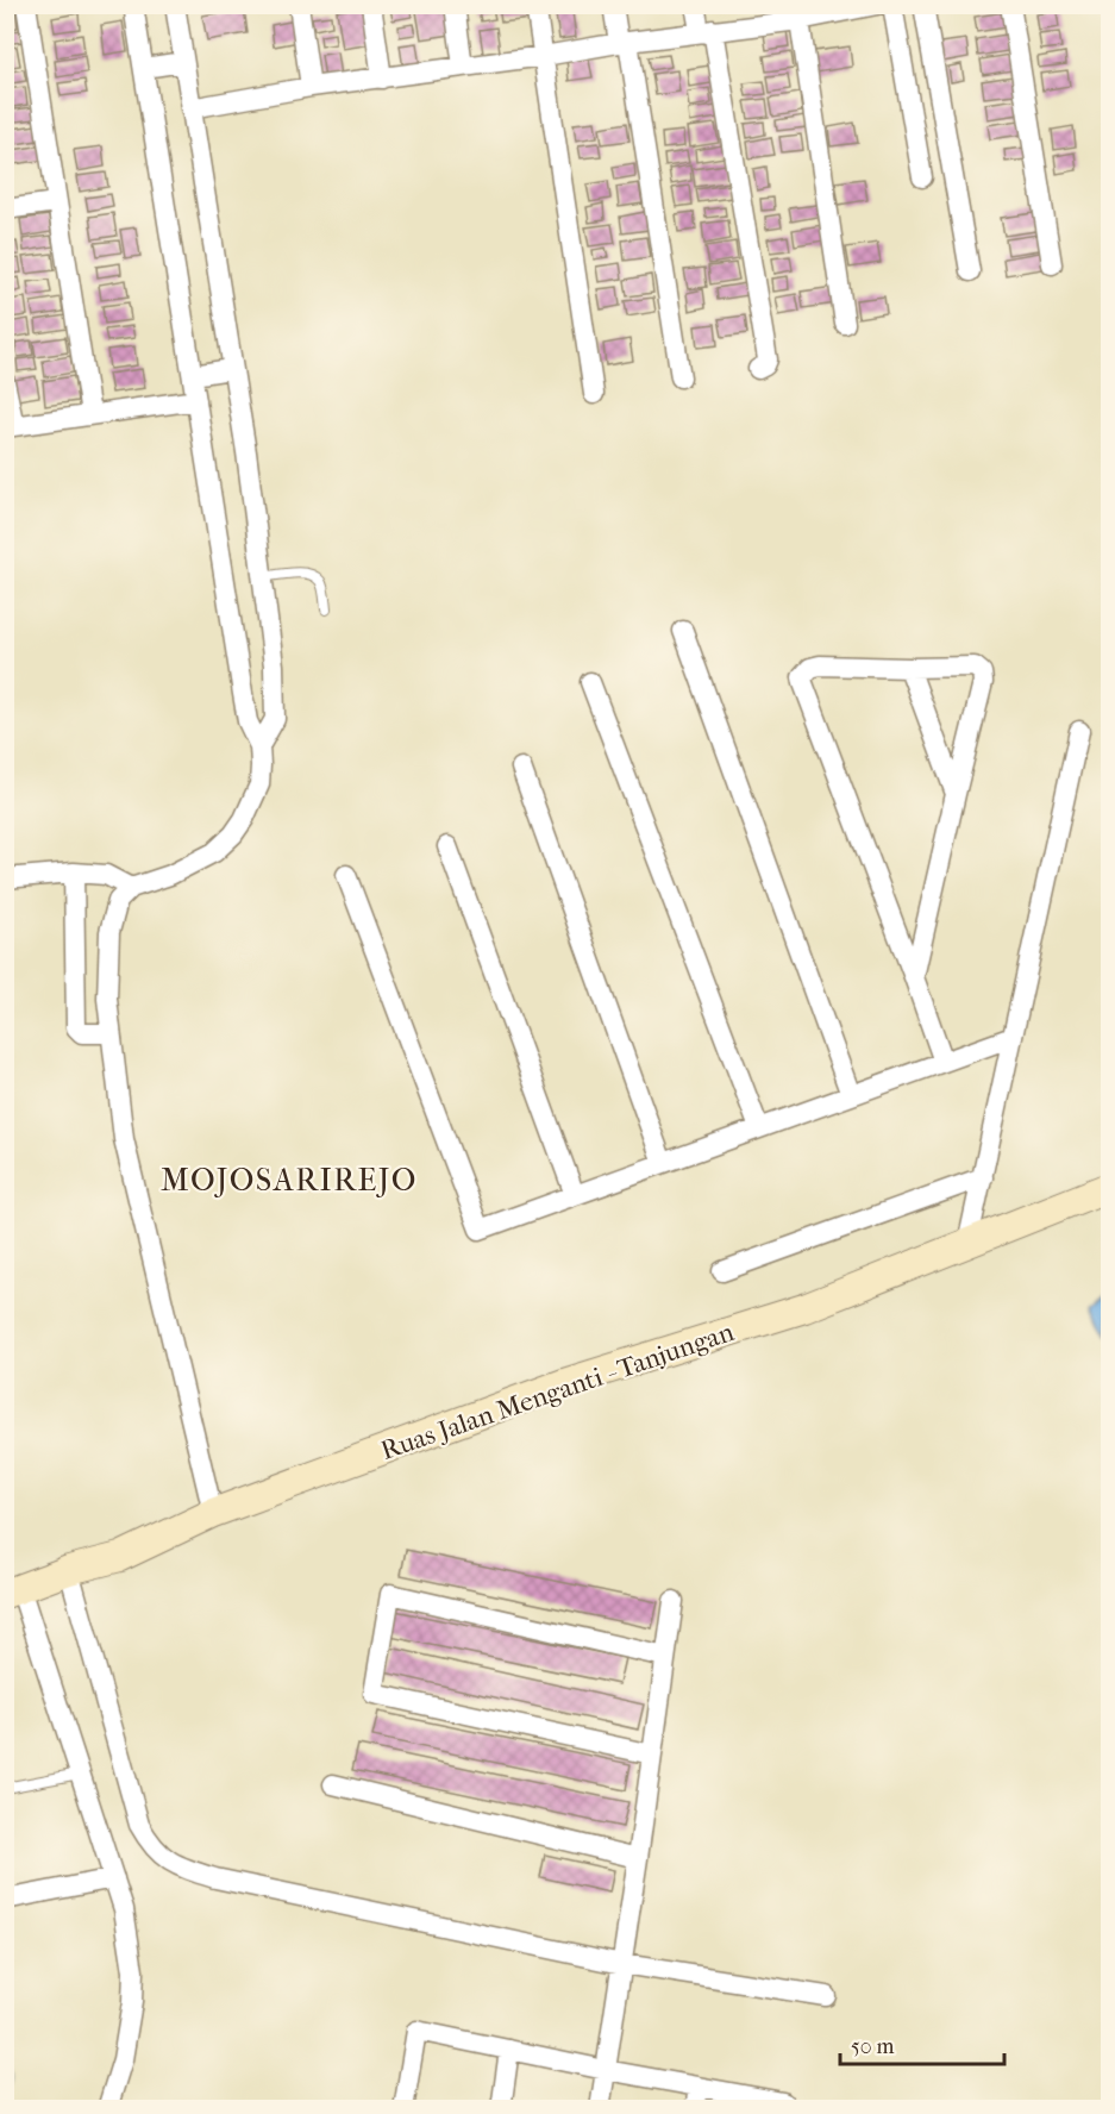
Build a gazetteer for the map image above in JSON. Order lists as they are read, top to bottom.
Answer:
{
  "streets": {
    "main road": ["Ruas Jalan Menganti - Tanjungan"]
  },
  "districts": ["MOJOSARIREJO"],
  "scale_bar": "50 m"
}
